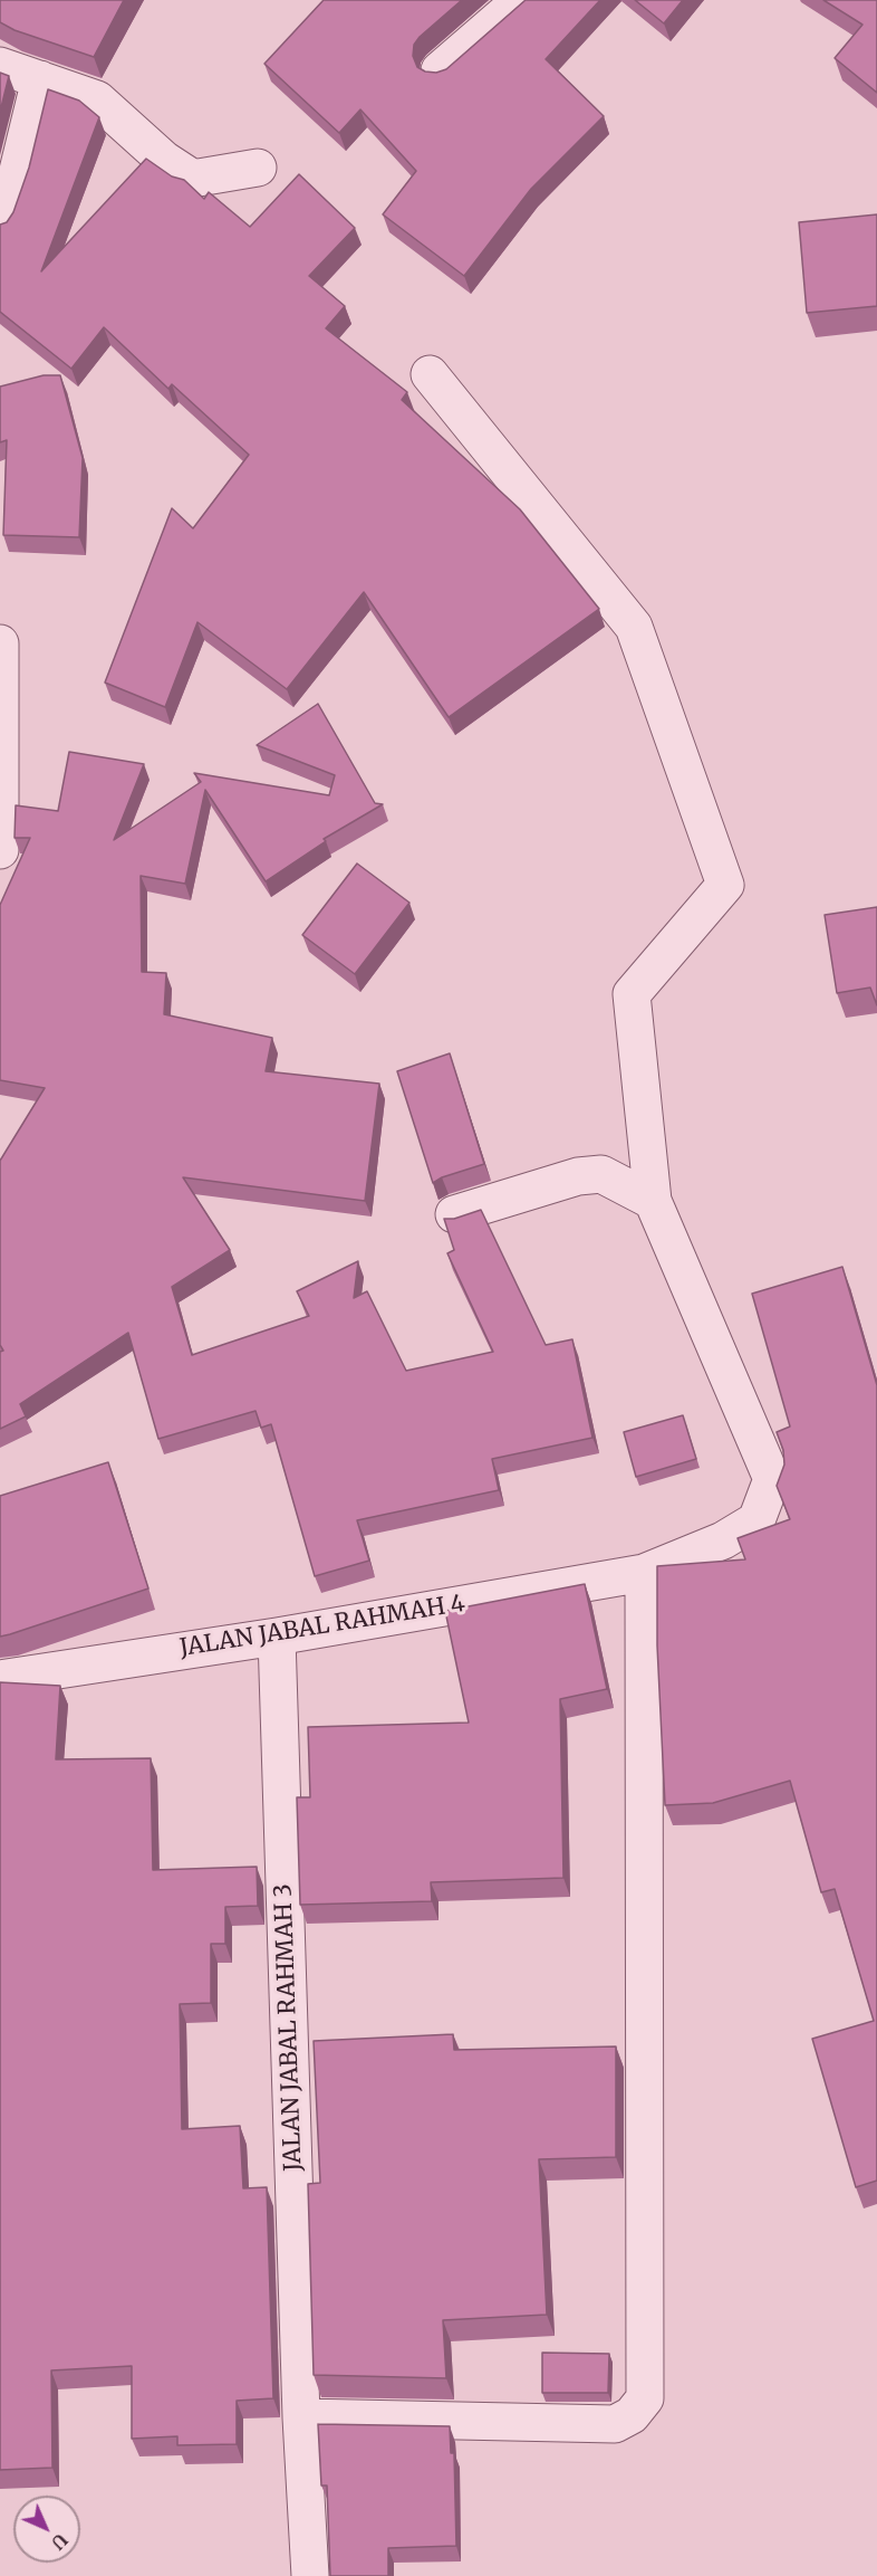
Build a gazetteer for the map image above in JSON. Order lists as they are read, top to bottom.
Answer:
{
  "streets": {
    "street": ["JALAN JABAL RAHMAH 4", "JALAN JABAL RAHMAH 3"]
  },
  "crossings": [
    ["JALAN JABAL RAHMAH 4", "JALAN JABAL RAHMAH 3"]
  ],
  "north": "bottom right"
}
